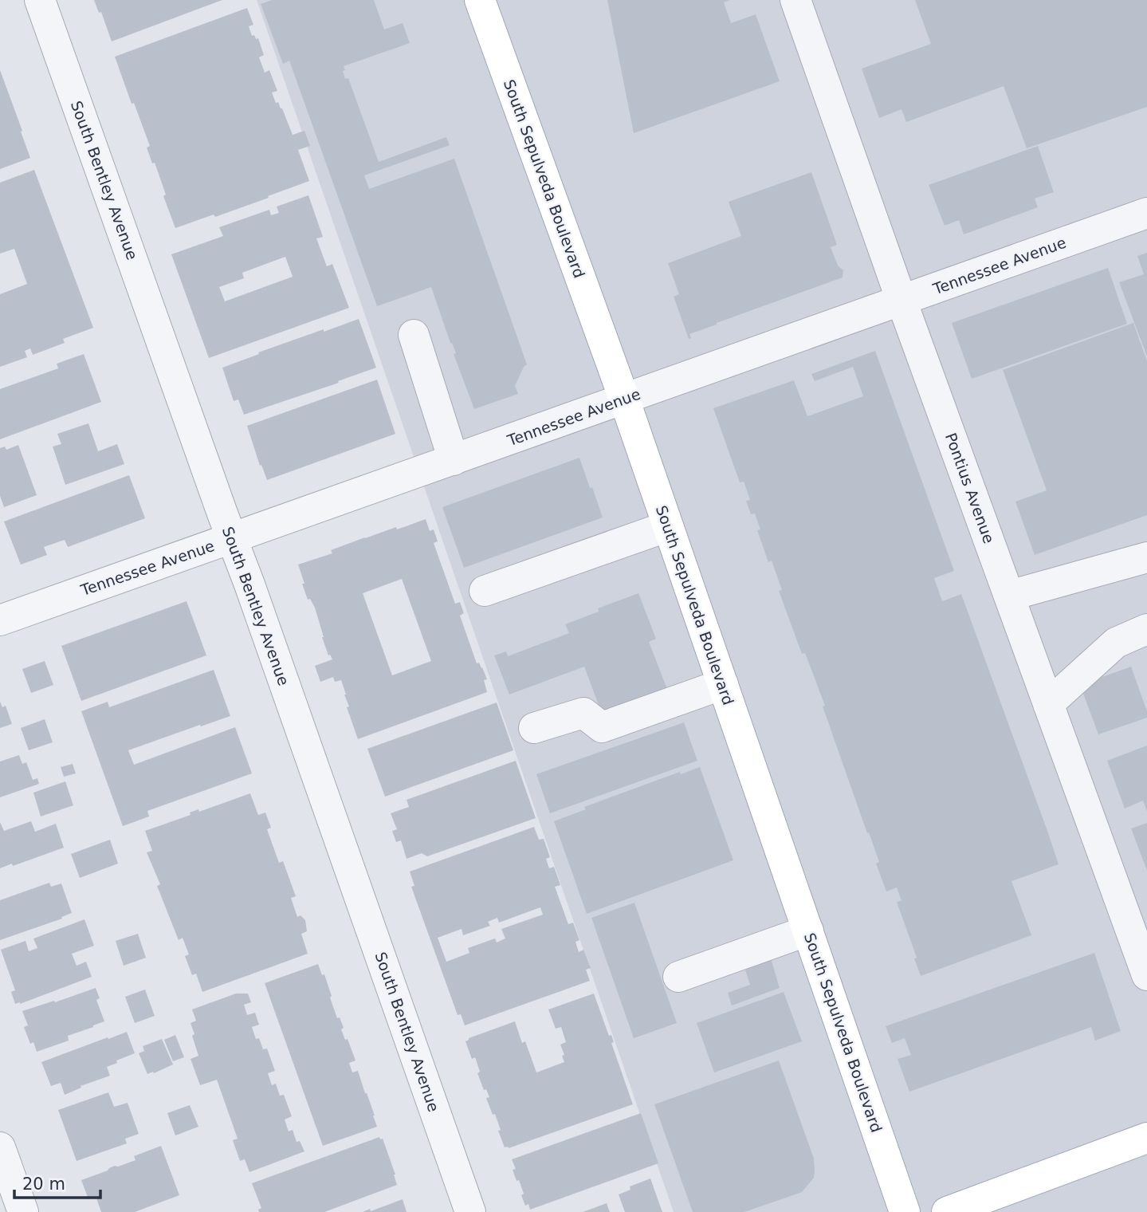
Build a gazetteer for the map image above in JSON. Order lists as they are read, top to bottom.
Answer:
{
  "streets": {
    "main road": ["South Sepulveda Boulevard"],
    "street": ["South Bentley Avenue", "Tennessee Avenue", "Pontius Avenue"]
  },
  "crossings": [
    ["South Sepulveda Boulevard", "Tennessee Avenue"],
    ["South Bentley Avenue", "Tennessee Avenue"],
    ["Tennessee Avenue", "Pontius Avenue"]
  ],
  "scale_bar": "20 m"
}
